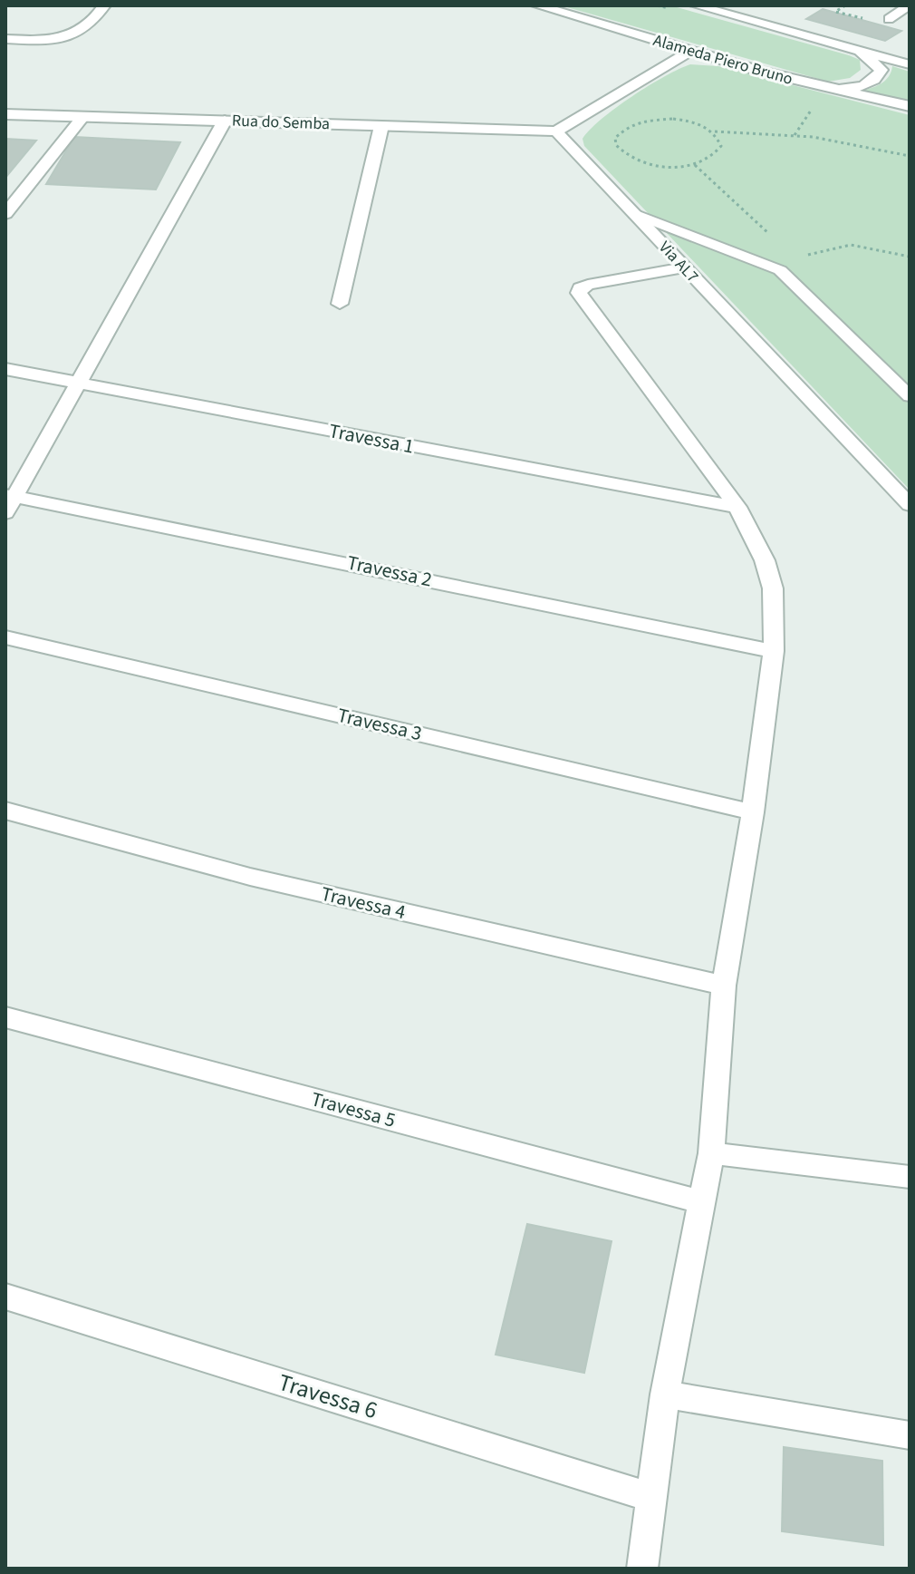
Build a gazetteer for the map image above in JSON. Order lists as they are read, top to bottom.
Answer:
{
  "streets": {
    "street": [
      "Alameda Piero Bruno",
      "Rua do Semba",
      "Via AL7",
      "Travessa 1",
      "Travessa 2",
      "Travessa 3",
      "Travessa 4",
      "Travessa 5",
      "Travessa 6"
    ]
  },
  "crossings": [
    ["Rua do Semba", "Via AL7"]
  ]
}
